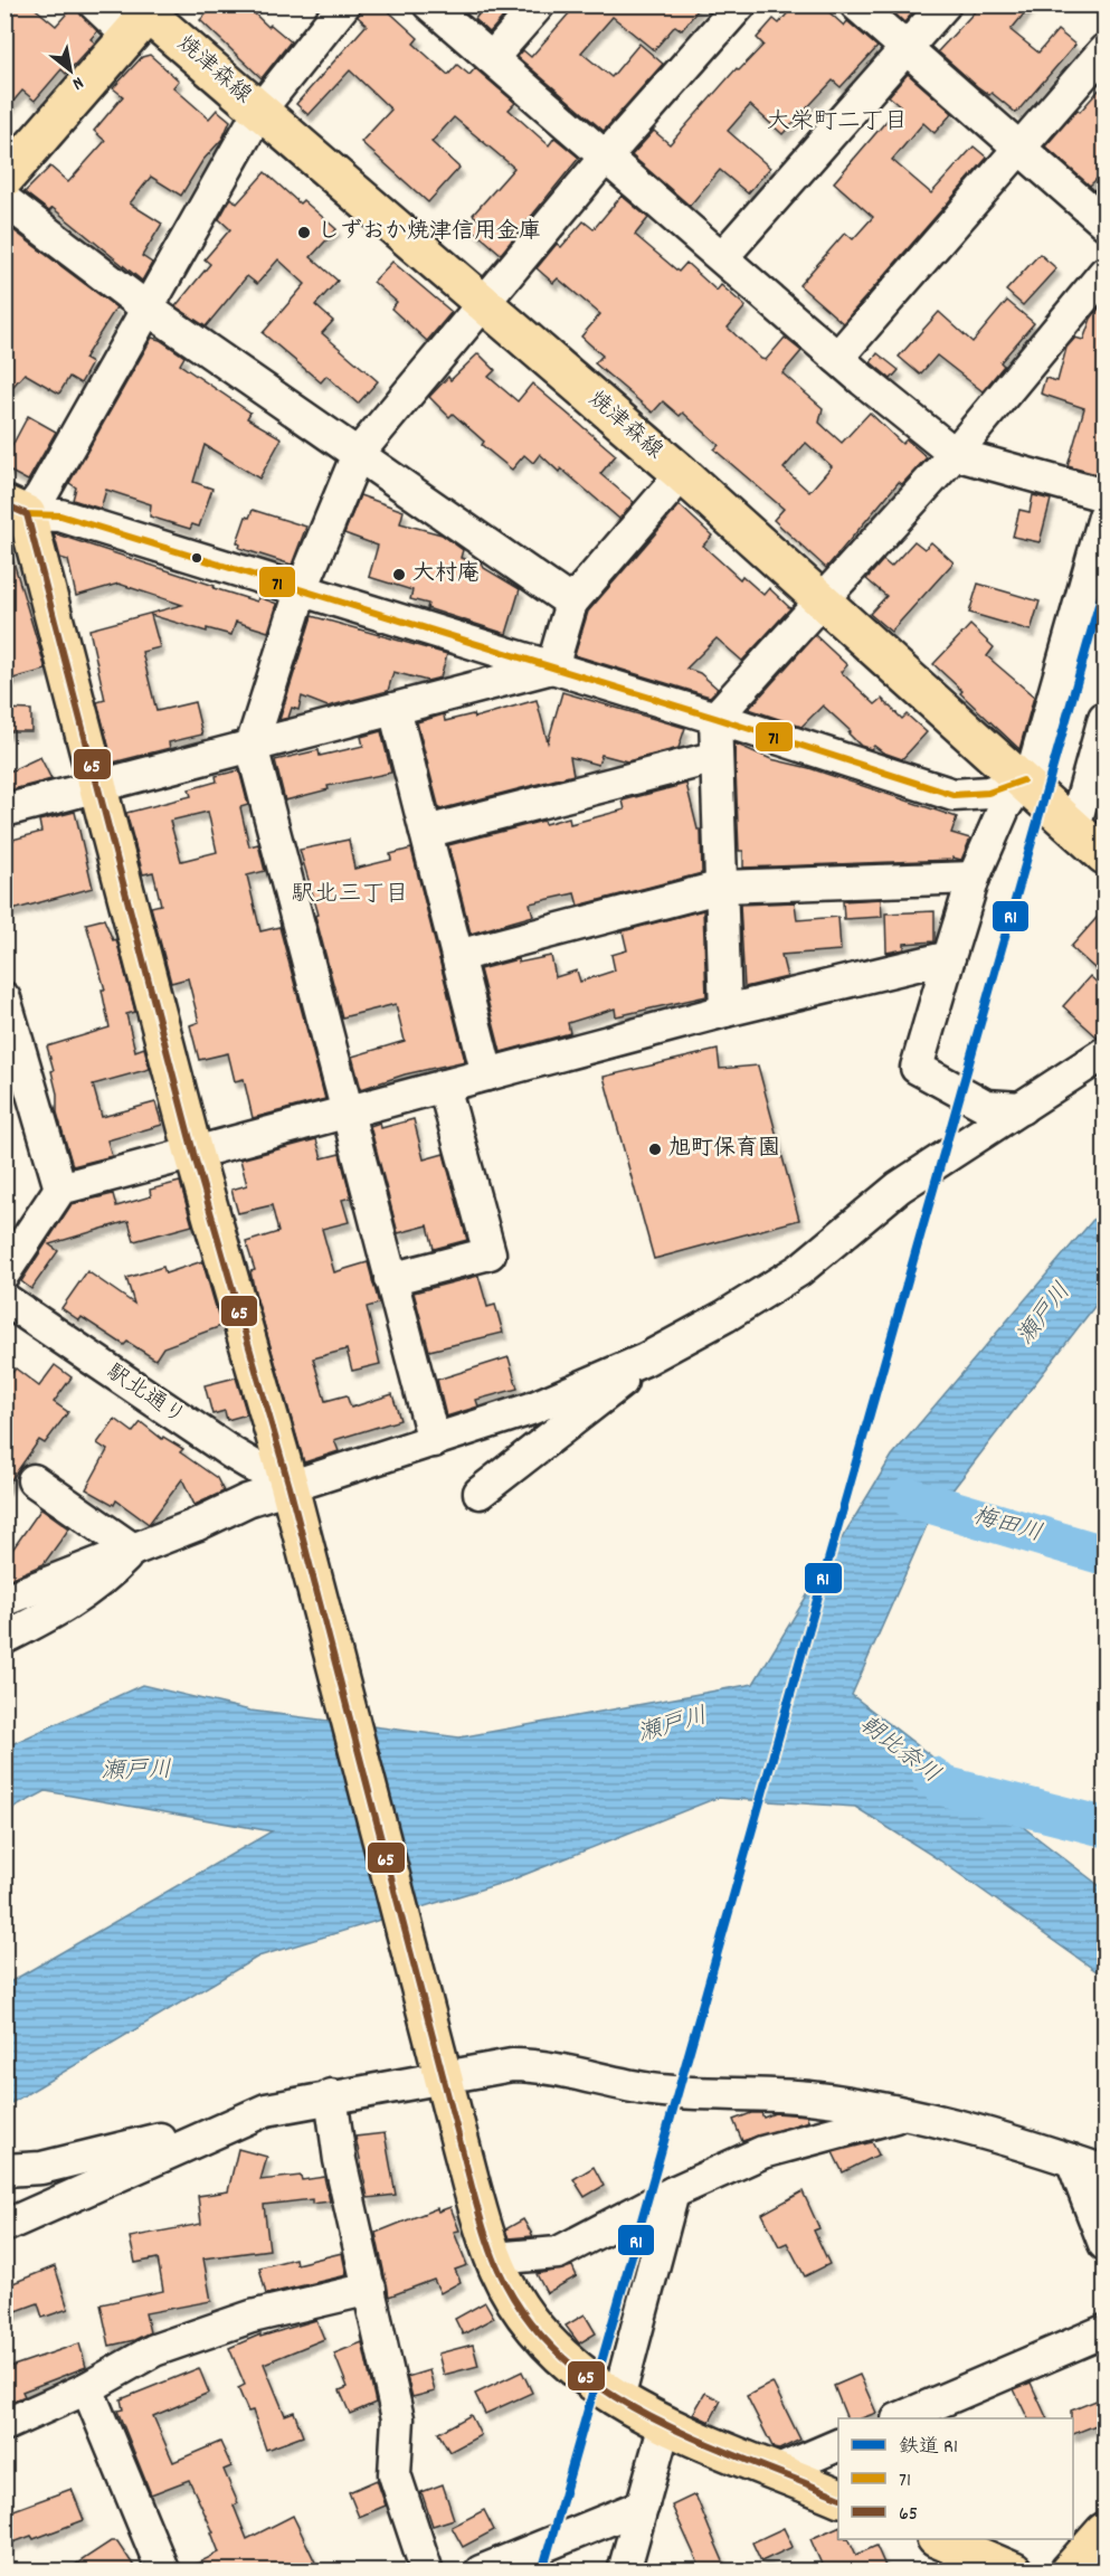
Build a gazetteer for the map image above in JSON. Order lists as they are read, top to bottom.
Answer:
{
  "streets": {
    "main road": ["焼津森線"],
    "street": ["駅北通り"]
  },
  "districts": ["大栄町二丁目", "駅北三丁目"],
  "water": ["瀬戸川", "梅田川", "朝比奈川"],
  "places": ["しずおか焼津信用金庫", "大村庵", "旭町保育園"],
  "lines": ["transit line 65", "transit line 71", "rail line R1"],
  "legend": ["鉄道 R1", "71", "65"],
  "north": "bottom right"
}
